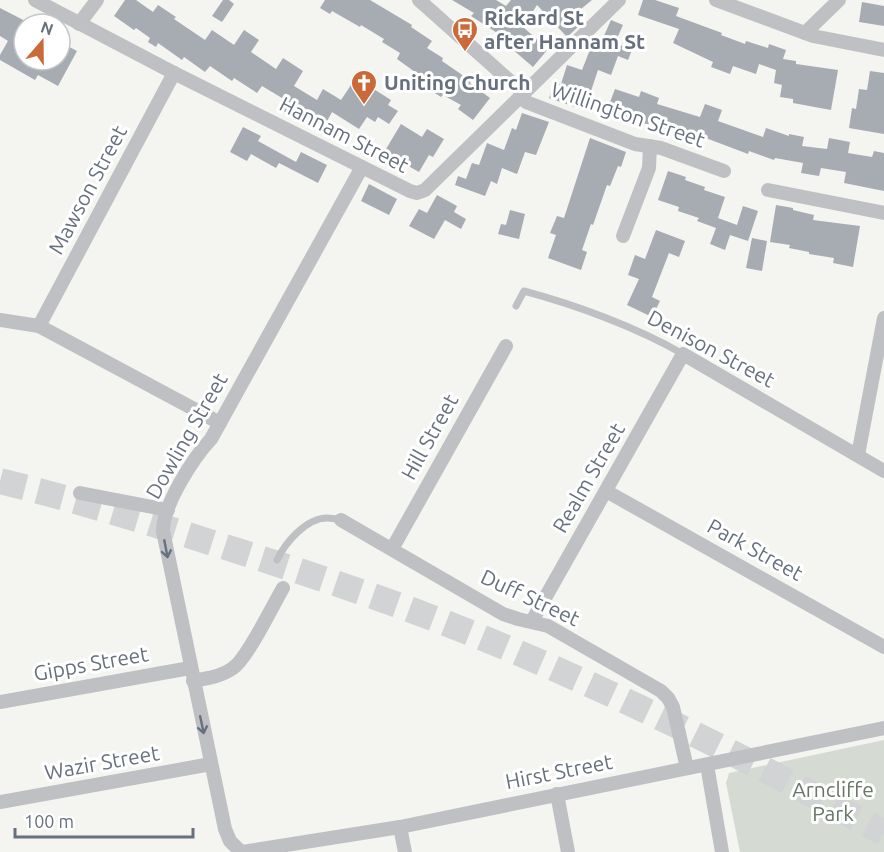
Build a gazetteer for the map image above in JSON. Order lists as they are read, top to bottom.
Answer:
{
  "streets": {
    "street": [
      "Willington Street",
      "Hannam Street",
      "Mawson Street",
      "Denison Street",
      "Dowling Street",
      "Hill Street",
      "Realm Street",
      "Park Street",
      "Duff Street",
      "Gipps Street",
      "Wazir Street",
      "Hirst Street"
    ]
  },
  "crossings": [
    ["Willington Street", "Hannam Street"],
    ["Hannam Street", "Mawson Street"],
    ["Hannam Street", "Dowling Street"],
    ["Denison Street", "Realm Street"],
    ["Dowling Street", "Gipps Street"],
    ["Dowling Street", "Wazir Street"],
    ["Dowling Street", "Hirst Street"],
    ["Hill Street", "Duff Street"],
    ["Realm Street", "Park Street"],
    ["Realm Street", "Duff Street"],
    ["Duff Street", "Hirst Street"]
  ],
  "parks": ["Arncliffe Park"],
  "places": {
    "bus stop": ["Rickard St after Hannam St"],
    "church": ["Uniting Church"]
  },
  "scale_bar": "100 m",
  "north": "top"
}
